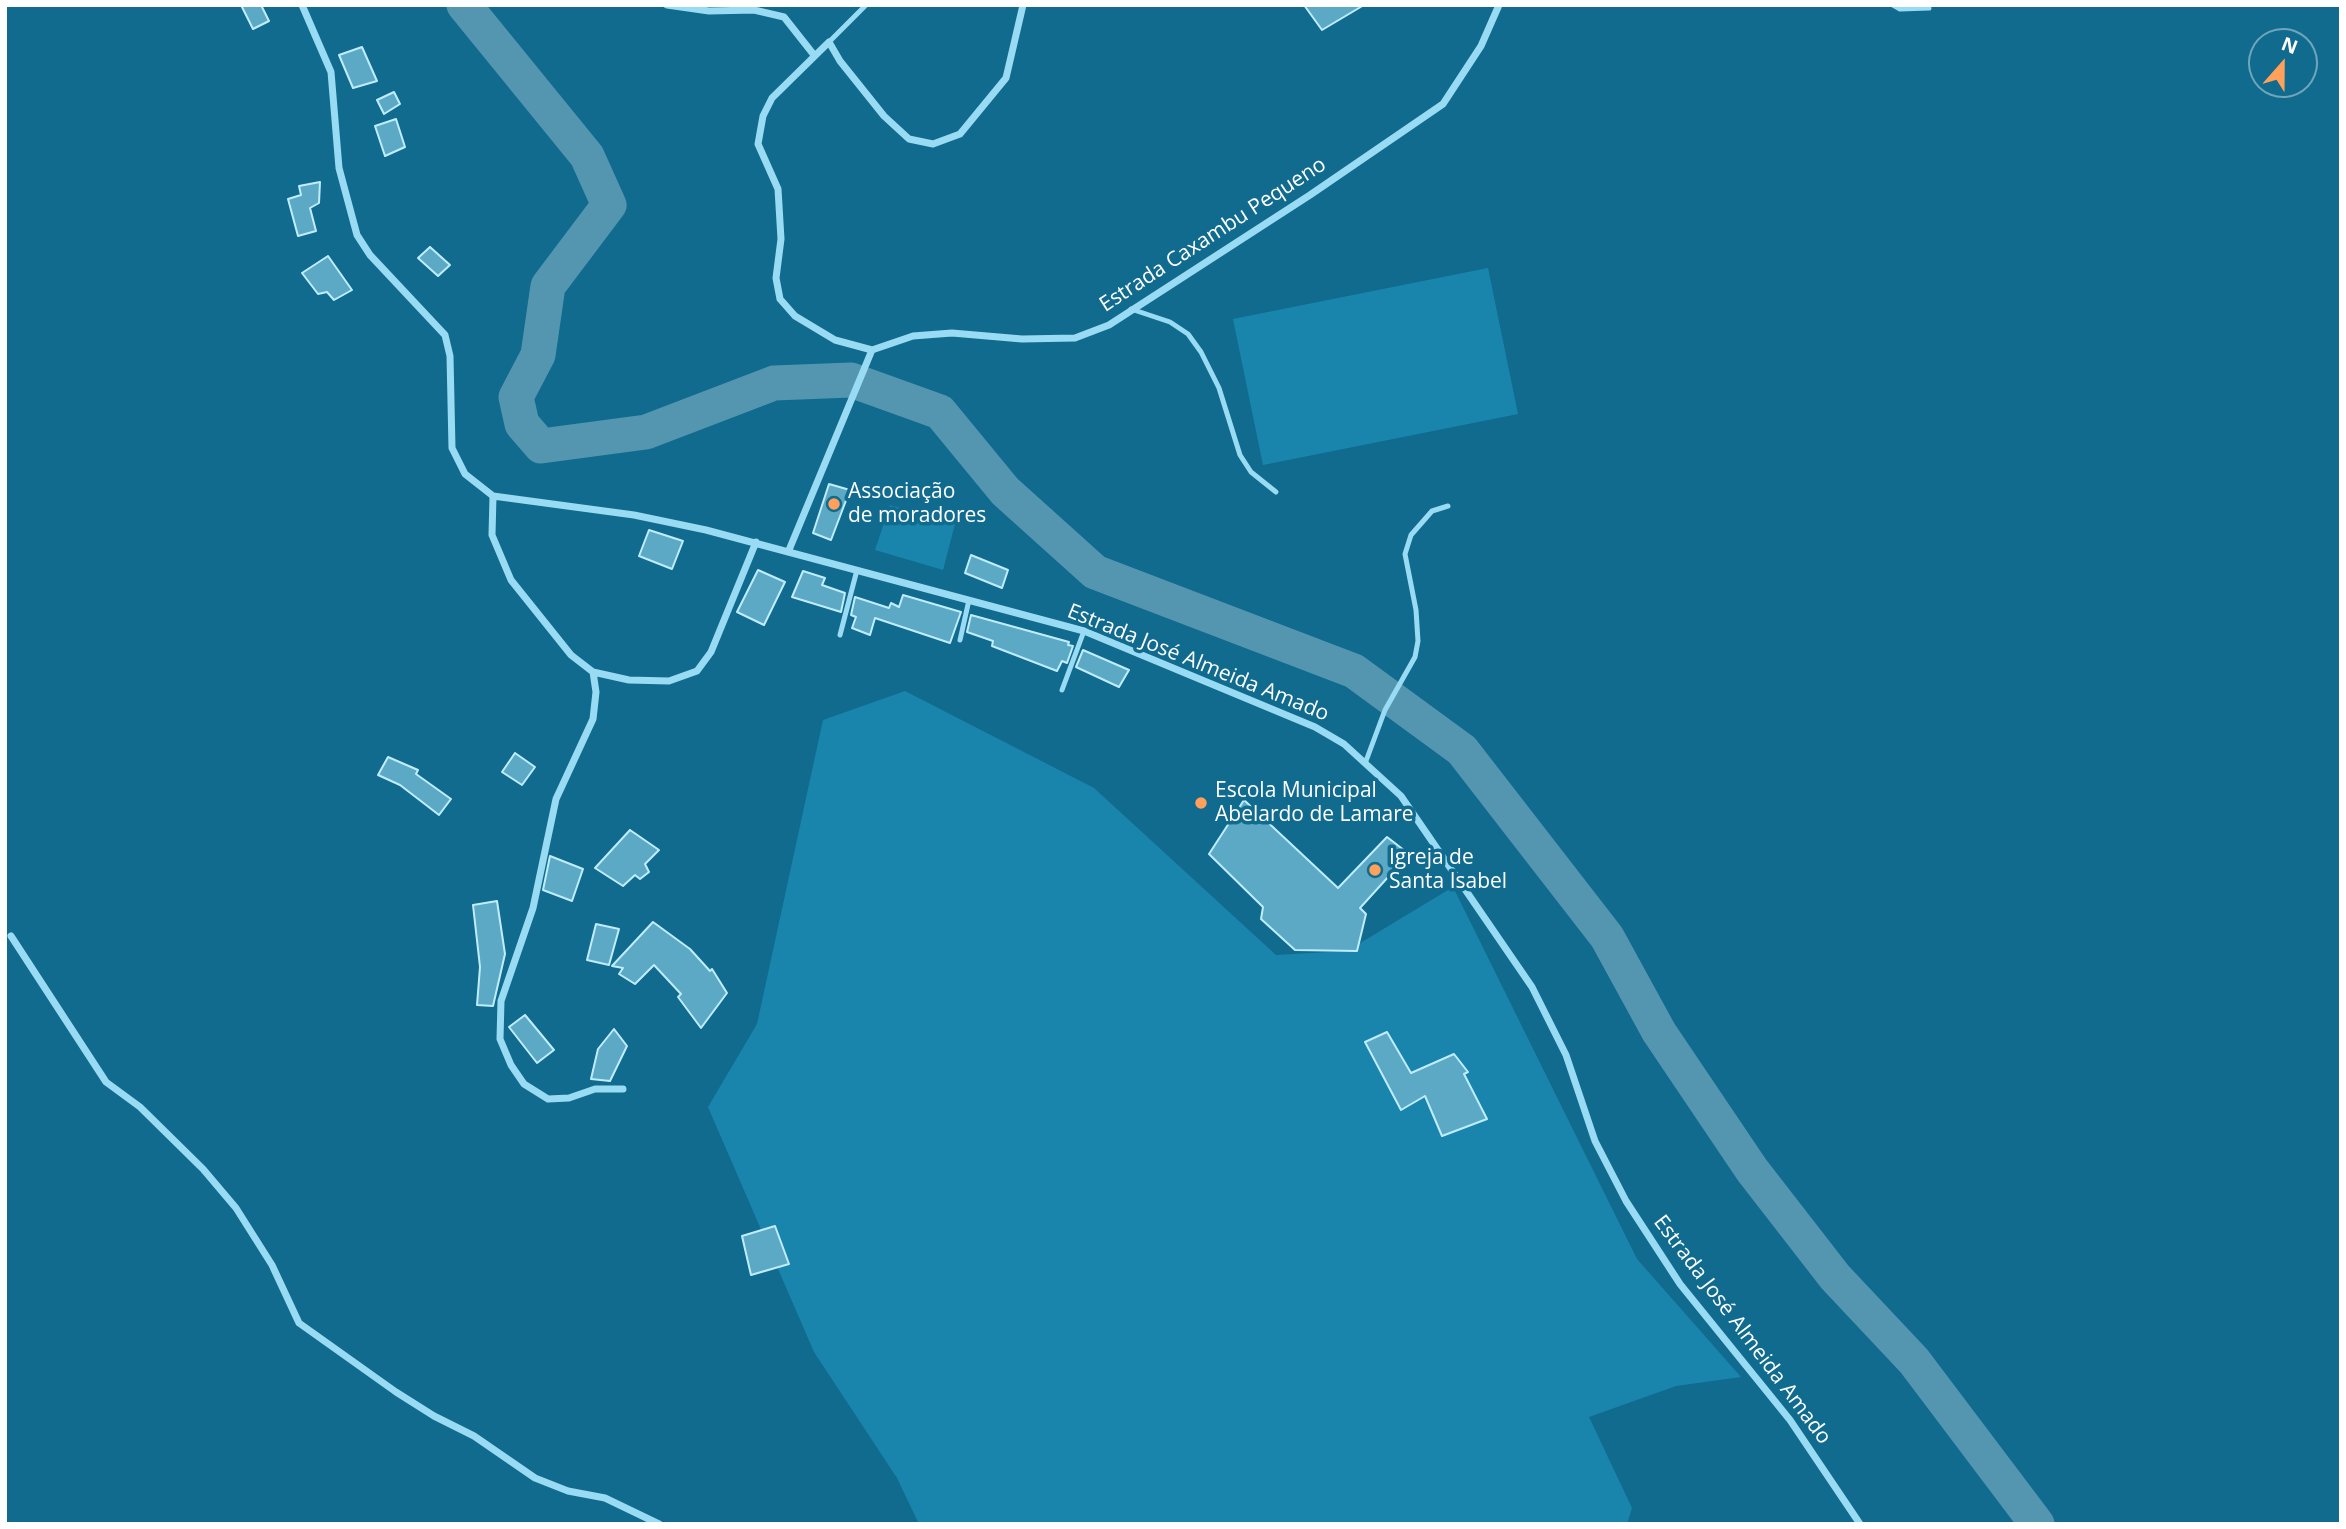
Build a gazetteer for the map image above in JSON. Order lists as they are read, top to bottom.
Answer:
{
  "streets": {
    "street": ["Estrada Caxambu Pequeno", "Estrada José Almeida Amado"]
  },
  "places": ["Associação de moradores", "Escola Municipal Abelardo de Lamare", "Igreja de Santa Isabel"],
  "north": "top"
}
